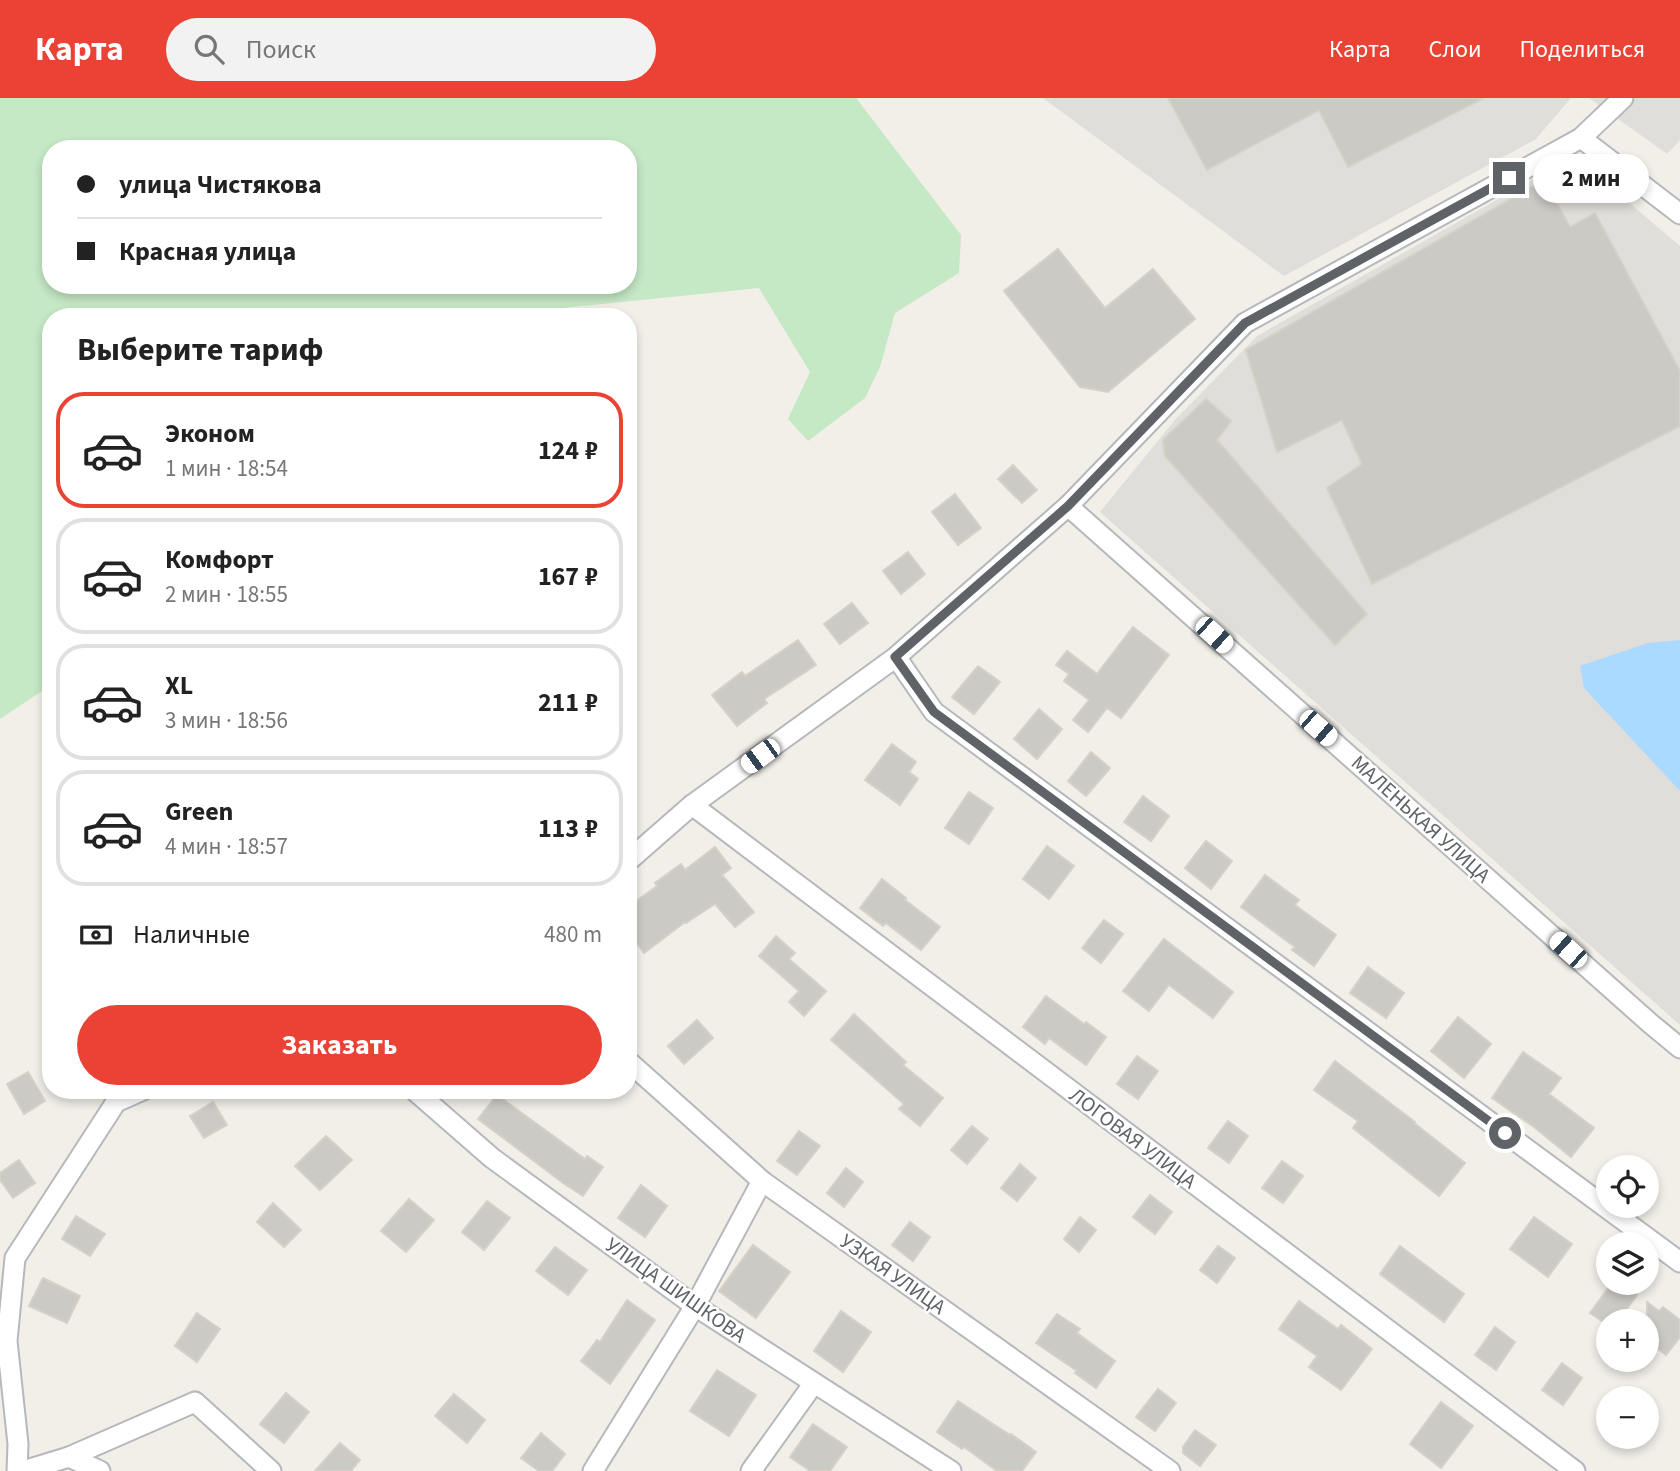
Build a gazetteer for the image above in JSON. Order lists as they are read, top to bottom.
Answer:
{
  "streets": {
    "street": [
      "МАЛЕНЬКАЯ УЛИЦА",
      "ЛОГОВАЯ УЛИЦА",
      "УЗКАЯ УЛИЦА",
      "УЛИЦА ШИШКОВА"
    ]
  },
  "page": {
    "header": "Карта",
    "search": "Поиск",
    "nav": ["Карта", "Слои", "Поделиться"],
    "banner": ["улица Чистякова", "Красная улица"],
    "bubble": "2 мин",
    "heading": "Выберите тариф",
    "list": [
      {
        "name": "Эконом",
        "note": "1 мин · 18:54",
        "value": "124 ₽"
      },
      {
        "name": "Комфорт",
        "note": "2 мин · 18:55",
        "value": "167 ₽"
      },
      {
        "name": "XL",
        "note": "3 мин · 18:56",
        "value": "211 ₽"
      },
      {
        "name": "Green",
        "note": "4 мин · 18:57",
        "value": "113 ₽"
      }
    ],
    "pay": ["Наличные", "480 m"],
    "buttons": "Заказать",
    "map_buttons": ["+", "−"]
  }
}
